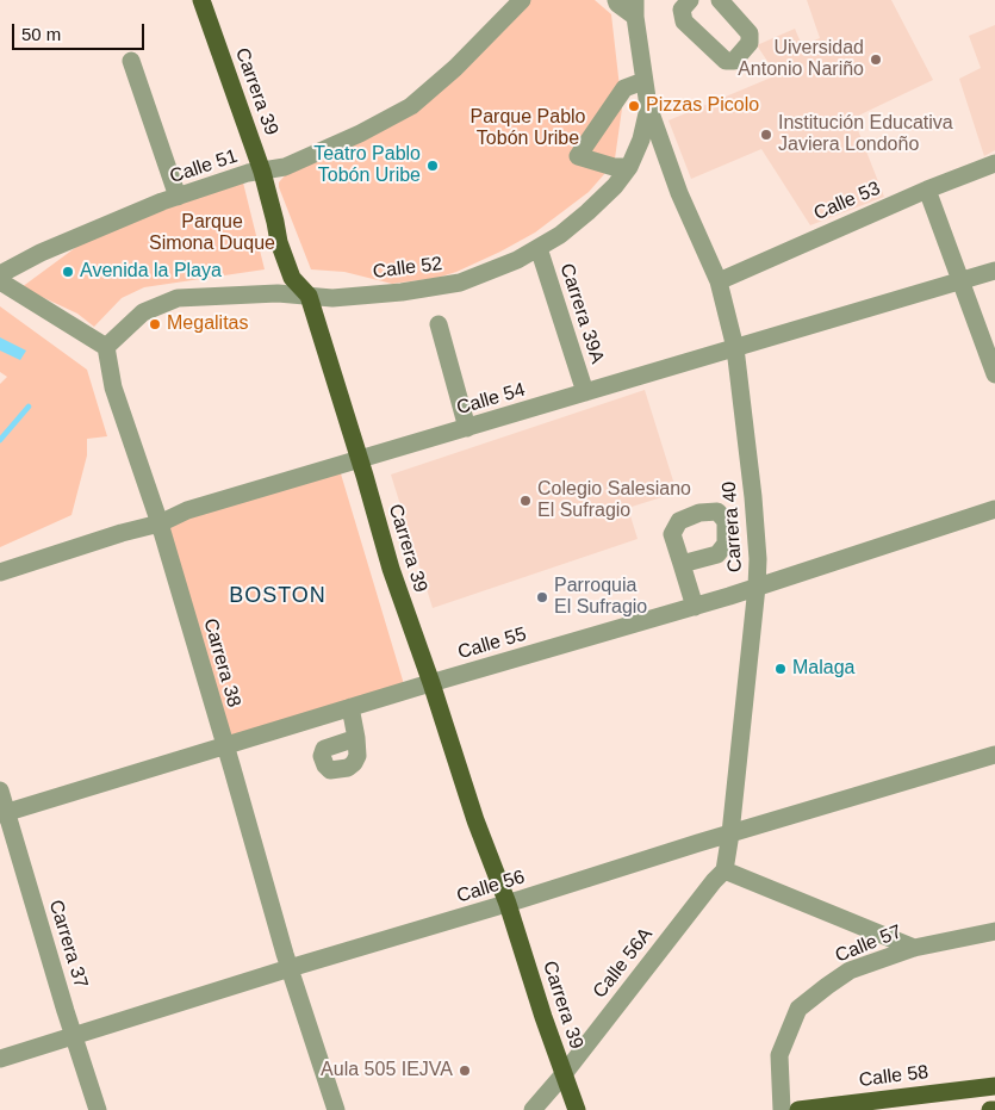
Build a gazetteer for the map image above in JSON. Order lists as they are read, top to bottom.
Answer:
{
  "streets": {
    "main road": ["Carrera 39", "Calle 58"],
    "street": [
      "Calle 51",
      "Calle 53",
      "Calle 52",
      "Carrera 39A",
      "Calle 54",
      "Carrera 40",
      "Calle 55",
      "Carrera 38",
      "Calle 56",
      "Carrera 37",
      "Calle 57",
      "Calle 56A"
    ]
  },
  "crossings": [
    ["Carrera 39", "Calle 51"],
    ["Carrera 39", "Calle 52"],
    ["Carrera 39", "Calle 54"],
    ["Carrera 39", "Calle 55"],
    ["Carrera 39", "Calle 56"],
    ["Carrera 39", "Calle 56A"],
    ["Calle 53", "Carrera 40"],
    ["Calle 52", "Carrera 39A"],
    ["Calle 52", "Carrera 40"],
    ["Calle 52", "Carrera 38"],
    ["Carrera 39A", "Calle 54"],
    ["Calle 54", "Carrera 40"],
    ["Calle 54", "Carrera 38"],
    ["Carrera 40", "Calle 55"],
    ["Carrera 40", "Calle 56"],
    ["Carrera 40", "Calle 56A"],
    ["Calle 55", "Carrera 38"],
    ["Calle 55", "Carrera 37"],
    ["Carrera 38", "Calle 56"],
    ["Calle 56", "Carrera 37"]
  ],
  "districts": ["BOSTON"],
  "parks": ["Parque Pablo Tobón Uribe", "Parque Simona Duque"],
  "places": [
    "Uiversidad Antonio Nariño",
    "Pizzas Picolo",
    "Institución Educativa Javiera Londoño",
    "Teatro Pablo Tobón Uribe",
    "Avenida la Playa",
    "Megalitas",
    "Colegio Salesiano El Sufragio",
    "Parroquia El Sufragio",
    "Malaga",
    "Aula 505 IEJVA"
  ],
  "scale_bar": "50 m"
}
